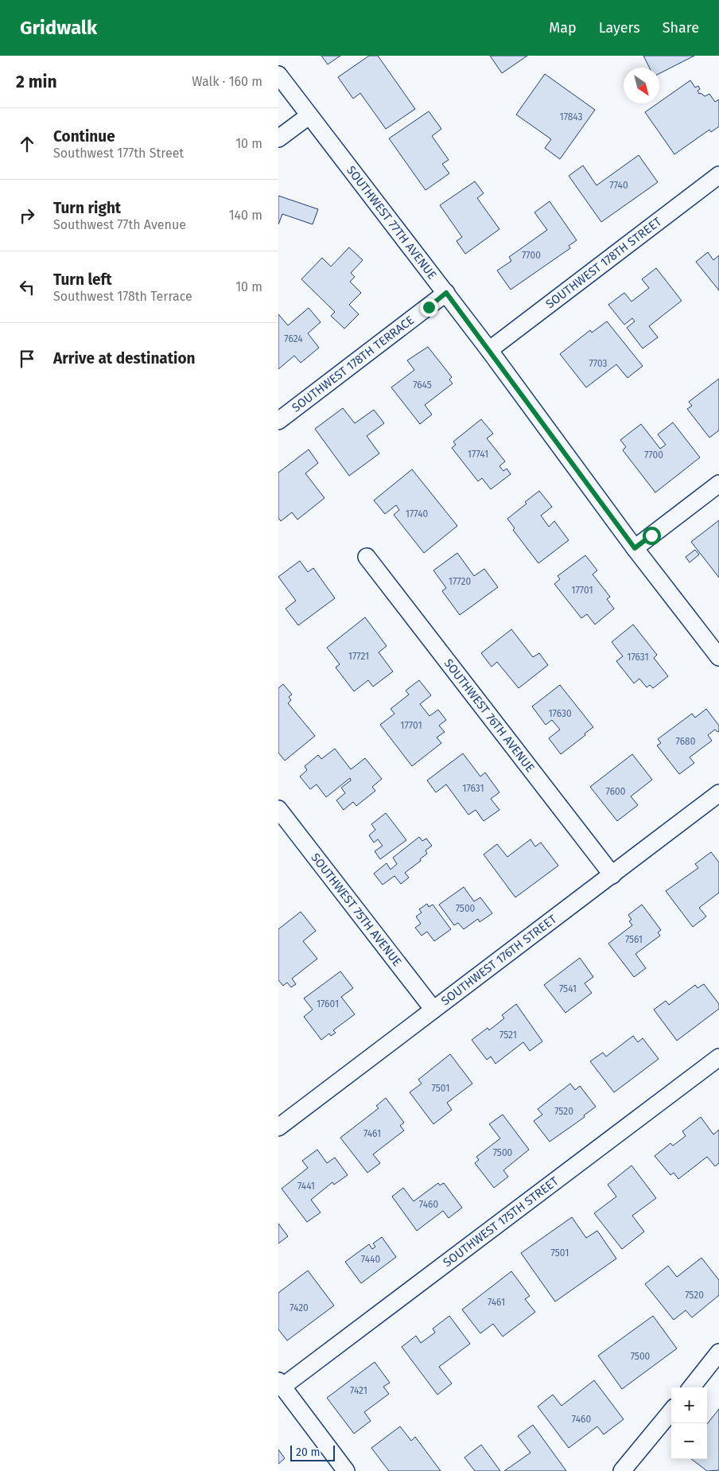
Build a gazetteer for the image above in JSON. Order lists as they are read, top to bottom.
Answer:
{
  "streets": {
    "street": [
      "SOUTHWEST 77TH AVENUE",
      "SOUTHWEST 178TH STREET",
      "SOUTHWEST 178TH TERRACE",
      "SOUTHWEST 76TH AVENUE",
      "SOUTHWEST 75TH AVENUE",
      "SOUTHWEST 176TH STREET",
      "SOUTHWEST 175TH STREET"
    ]
  },
  "crossings": [
    ["SOUTHWEST 77TH AVENUE", "SOUTHWEST 178TH STREET"],
    ["SOUTHWEST 77TH AVENUE", "SOUTHWEST 178TH TERRACE"],
    ["SOUTHWEST 76TH AVENUE", "SOUTHWEST 176TH STREET"],
    ["SOUTHWEST 75TH AVENUE", "SOUTHWEST 176TH STREET"]
  ],
  "house_numbers": [
    "17843",
    "7740",
    "7700",
    "7624",
    "7703",
    "7645",
    "17741",
    "7700",
    "17740",
    "17720",
    "17701",
    "17721",
    "17631",
    "17630",
    "17701",
    "7680",
    "17631",
    "7600",
    "7500",
    "7561",
    "7541",
    "17601",
    "7521",
    "7501",
    "7520",
    "7461",
    "7500",
    "7441",
    "7460",
    "7501",
    "7440",
    "7520",
    "7461",
    "7420",
    "7500",
    "7421",
    "7460"
  ],
  "scale_bar": "20 m",
  "north": "bottom right",
  "page": {
    "header": "Gridwalk",
    "nav": ["Map", "Layers", "Share"],
    "heading": ["2 min", "Walk · 160 m"],
    "list": [
      ["Continue", "Southwest 177th Street", "10 m"],
      ["Turn right", "Southwest 77th Avenue", "140 m"],
      ["Turn left", "Southwest 178th Terrace", "10 m"],
      "Arrive at destination"
    ],
    "map_buttons": ["+", "−"],
    "scale": "20 m"
  }
}
